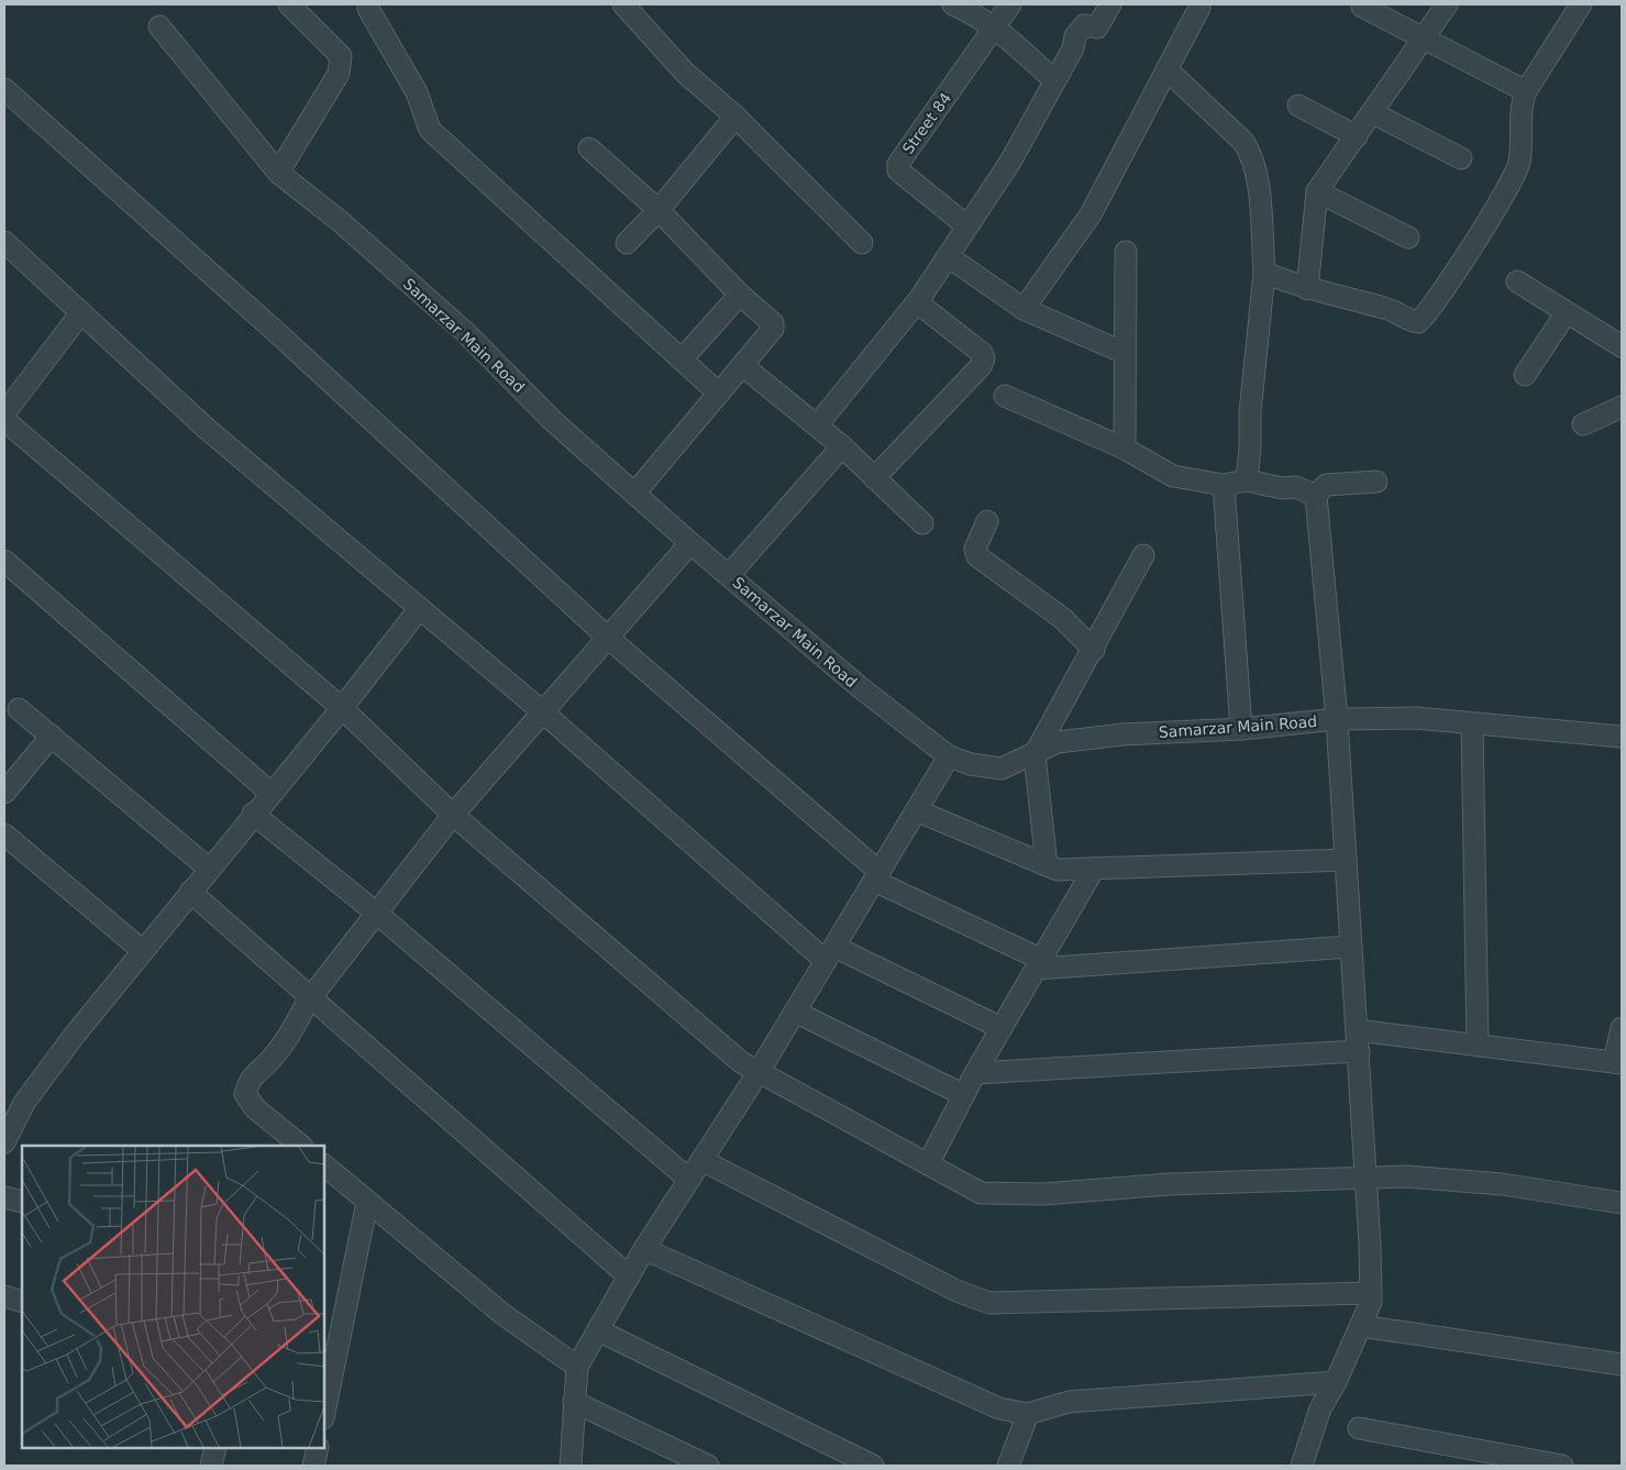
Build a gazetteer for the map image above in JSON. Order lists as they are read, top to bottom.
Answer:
{
  "streets": {
    "street": ["Street 84", "Samarzar Main Road"]
  }
}
